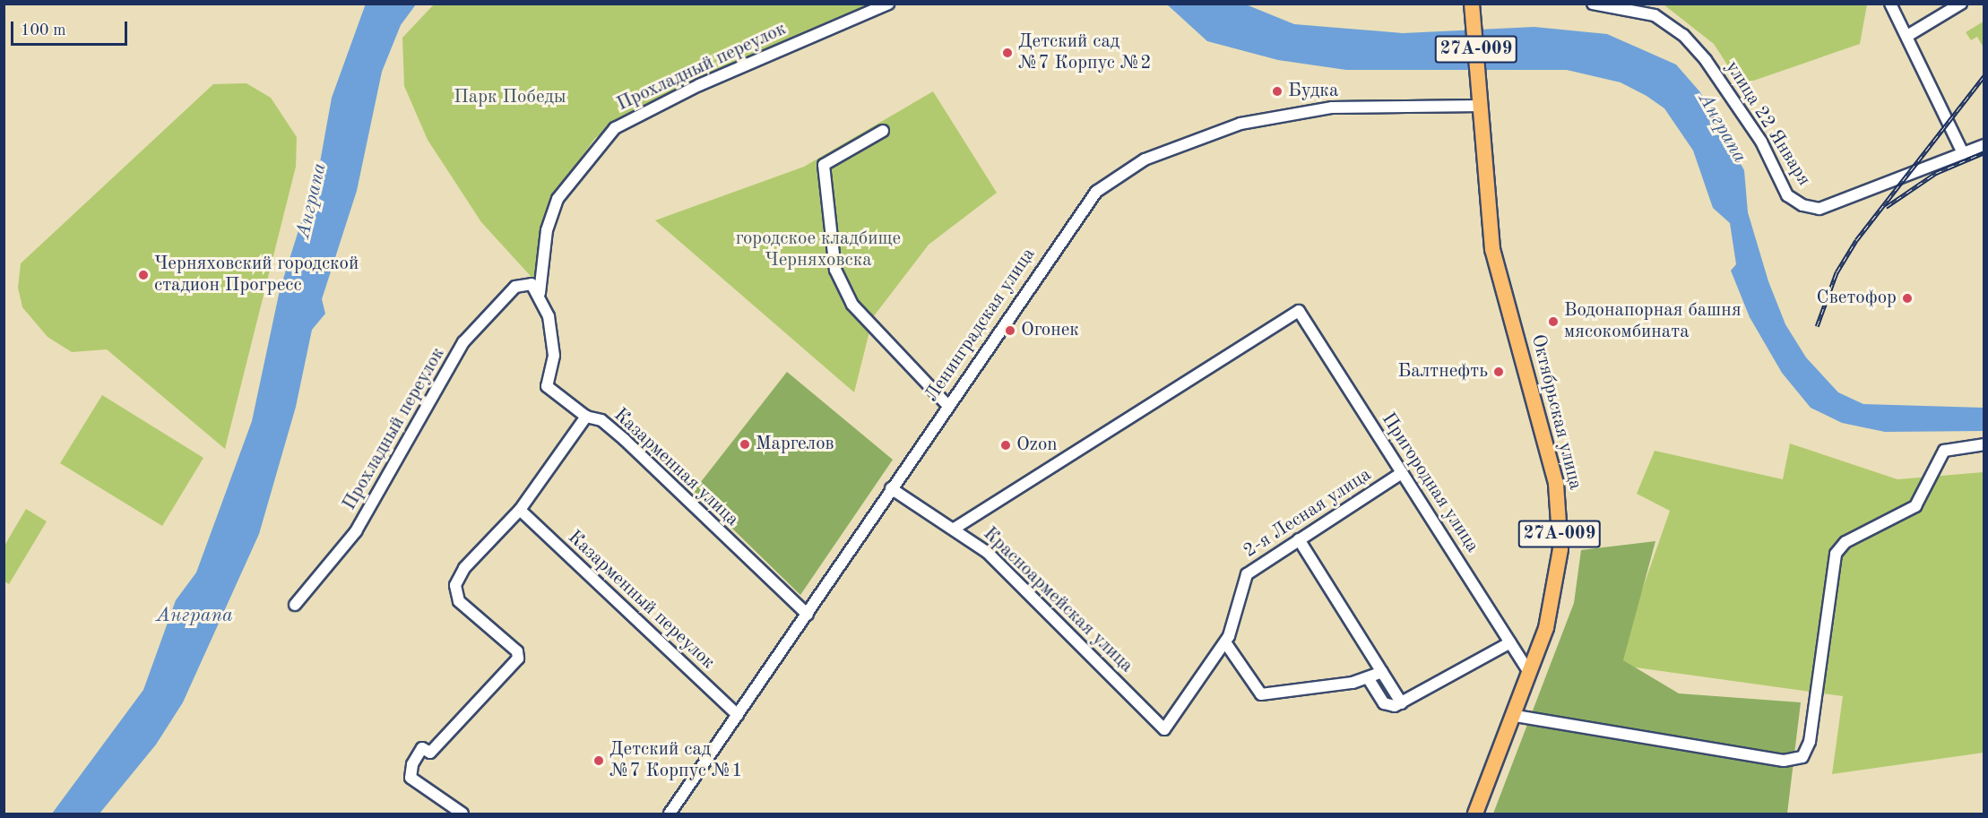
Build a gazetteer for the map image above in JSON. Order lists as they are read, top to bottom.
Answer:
{
  "streets": {
    "main road": ["27А-009", "Октябрьская улица"],
    "street": [
      "Прохладный переулок",
      "улица 22 Января",
      "Ленинградская улица",
      "Казарменная улица",
      "Пригородная улица",
      "2-я Лесная улица",
      "Казарменный переулок",
      "Красноармейская улица"
    ]
  },
  "crossings": [
    ["27А-009", "Ленинградская улица"],
    ["27А-009", "Октябрьская улица"],
    ["Прохладный переулок", "Казарменная улица"],
    ["Ленинградская улица", "Октябрьская улица"],
    ["Ленинградская улица", "Казарменная улица"],
    ["Ленинградская улица", "Казарменный переулок"],
    ["Ленинградская улица", "Красноармейская улица"],
    ["Октябрьская улица", "Пригородная улица"],
    ["Казарменная улица", "Казарменный переулок"],
    ["Пригородная улица", "2-я Лесная улица"],
    ["Пригородная улица", "Красноармейская улица"],
    ["2-я Лесная улица", "Красноармейская улица"]
  ],
  "water": ["Анграпа"],
  "parks": ["Парк Победы", "городское кладбище Черняховска"],
  "places": [
    "Детский сад №7 Корпус №2",
    "Будка",
    "Черняховский городской стадион Прогресс",
    "Светофор",
    "Водонапорная башня мясокомбината",
    "Огонек",
    "Балтнефть",
    "Маргелов",
    "Ozon",
    "Детский сад №7 Корпус №1"
  ],
  "scale_bar": "100 m"
}
